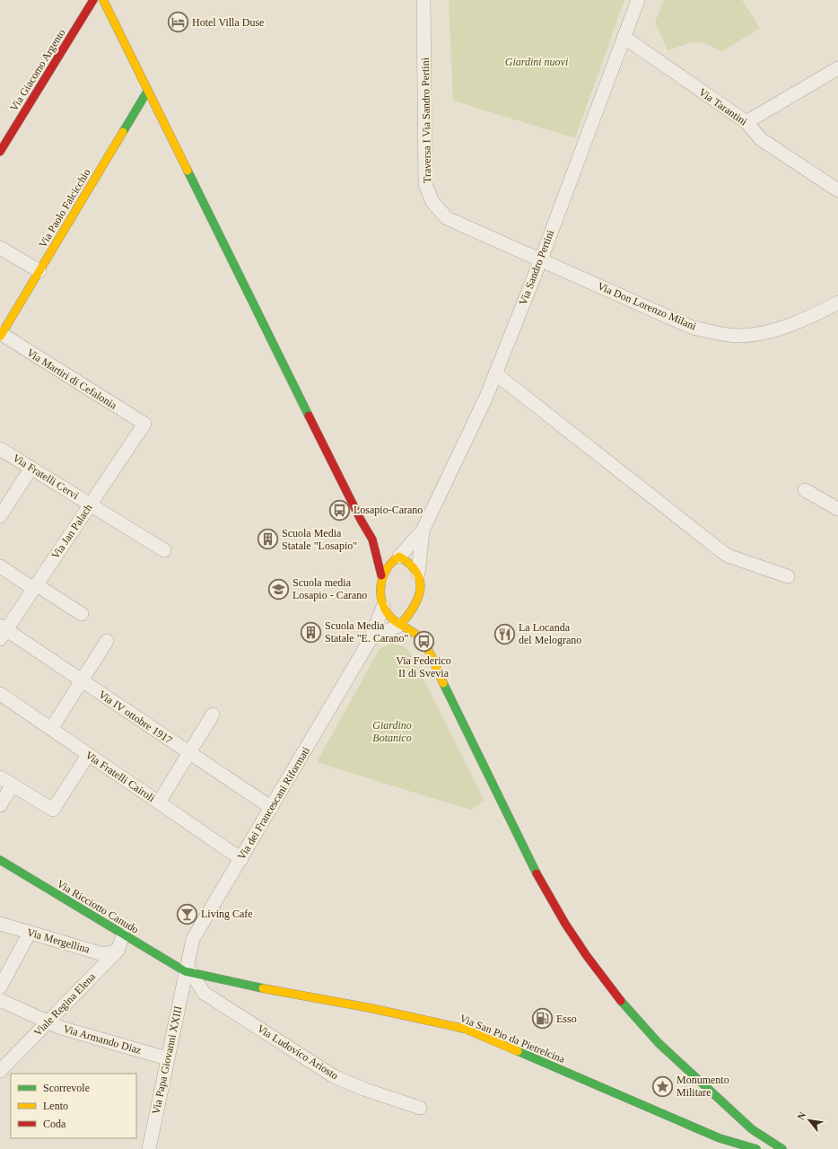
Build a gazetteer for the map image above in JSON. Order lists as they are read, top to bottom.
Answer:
{
  "streets": {
    "main road": [
      "Via Giacomo Argento",
      "Via Paolo Falcicchio",
      "Via Ricciotto Canudo",
      "Via San Pio da Pietrelcina"
    ],
    "street": [
      "Via Tarantini",
      "Traversa I Via Sandro Pertini",
      "Via Sandro Pertini",
      "Via Don Lorenzo Milani",
      "Via Martiri di Cefalonia",
      "Via Fratelli Cervi",
      "Via Jan Palach",
      "Via IV ottobre 1917",
      "Via Fratelli Cairoli",
      "Via dei Francescani Riformati",
      "Via Mergellina",
      "Viale Regina Elena",
      "Via Armando Diaz",
      "Via Ludovico Ariosto",
      "Via Papa Giovanni XXIII"
    ]
  },
  "crossings": [
    ["Via Tarantini", "Via Sandro Pertini"],
    ["Traversa I Via Sandro Pertini", "Via Sandro Pertini"],
    ["Traversa I Via Sandro Pertini", "Via Don Lorenzo Milani"],
    ["Via Paolo Falcicchio", "Via Martiri di Cefalonia"],
    ["Via Sandro Pertini", "Via Don Lorenzo Milani"],
    ["Via Martiri di Cefalonia", "Via Jan Palach"],
    ["Via Fratelli Cervi", "Via Jan Palach"],
    ["Via Jan Palach", "Via IV ottobre 1917"],
    ["Via IV ottobre 1917", "Via dei Francescani Riformati"],
    ["Via Fratelli Cairoli", "Via dei Francescani Riformati"],
    ["Via dei Francescani Riformati", "Via Ricciotto Canudo"],
    ["Via dei Francescani Riformati", "Via San Pio da Pietrelcina"],
    ["Via dei Francescani Riformati", "Via Ludovico Ariosto"],
    ["Via dei Francescani Riformati", "Via Papa Giovanni XXIII"],
    ["Via Ricciotto Canudo", "Viale Regina Elena"],
    ["Via Ricciotto Canudo", "Via San Pio da Pietrelcina"],
    ["Via Ricciotto Canudo", "Via Ludovico Ariosto"],
    ["Via Ricciotto Canudo", "Via Papa Giovanni XXIII"],
    ["Via Mergellina", "Viale Regina Elena"],
    ["Viale Regina Elena", "Via Armando Diaz"],
    ["Via San Pio da Pietrelcina", "Via Ludovico Ariosto"],
    ["Via San Pio da Pietrelcina", "Via Papa Giovanni XXIII"],
    ["Via Armando Diaz", "Via Papa Giovanni XXIII"],
    ["Via Ludovico Ariosto", "Via Papa Giovanni XXIII"]
  ],
  "parks": ["Giardini nuovi", "Giardino Botanico"],
  "places": {
    "hotel": ["Hotel Villa Duse"],
    "bus stop": ["Losapio-Carano", "Via Federico II di Svevia"],
    "building": ["Scuola Media Statale \"Losapio\"", "Scuola Media Statale \"E. Carano\""],
    "school or university": ["Scuola media Losapio - Carano"],
    "restaurant": ["La Locanda del Melograno"],
    "bar": ["Living Cafe"],
    "fuel station": ["Esso"],
    "place": ["Monumento Militare"]
  },
  "legend": ["Scorrevole", "Lento", "Coda"],
  "north": "top left"
}
